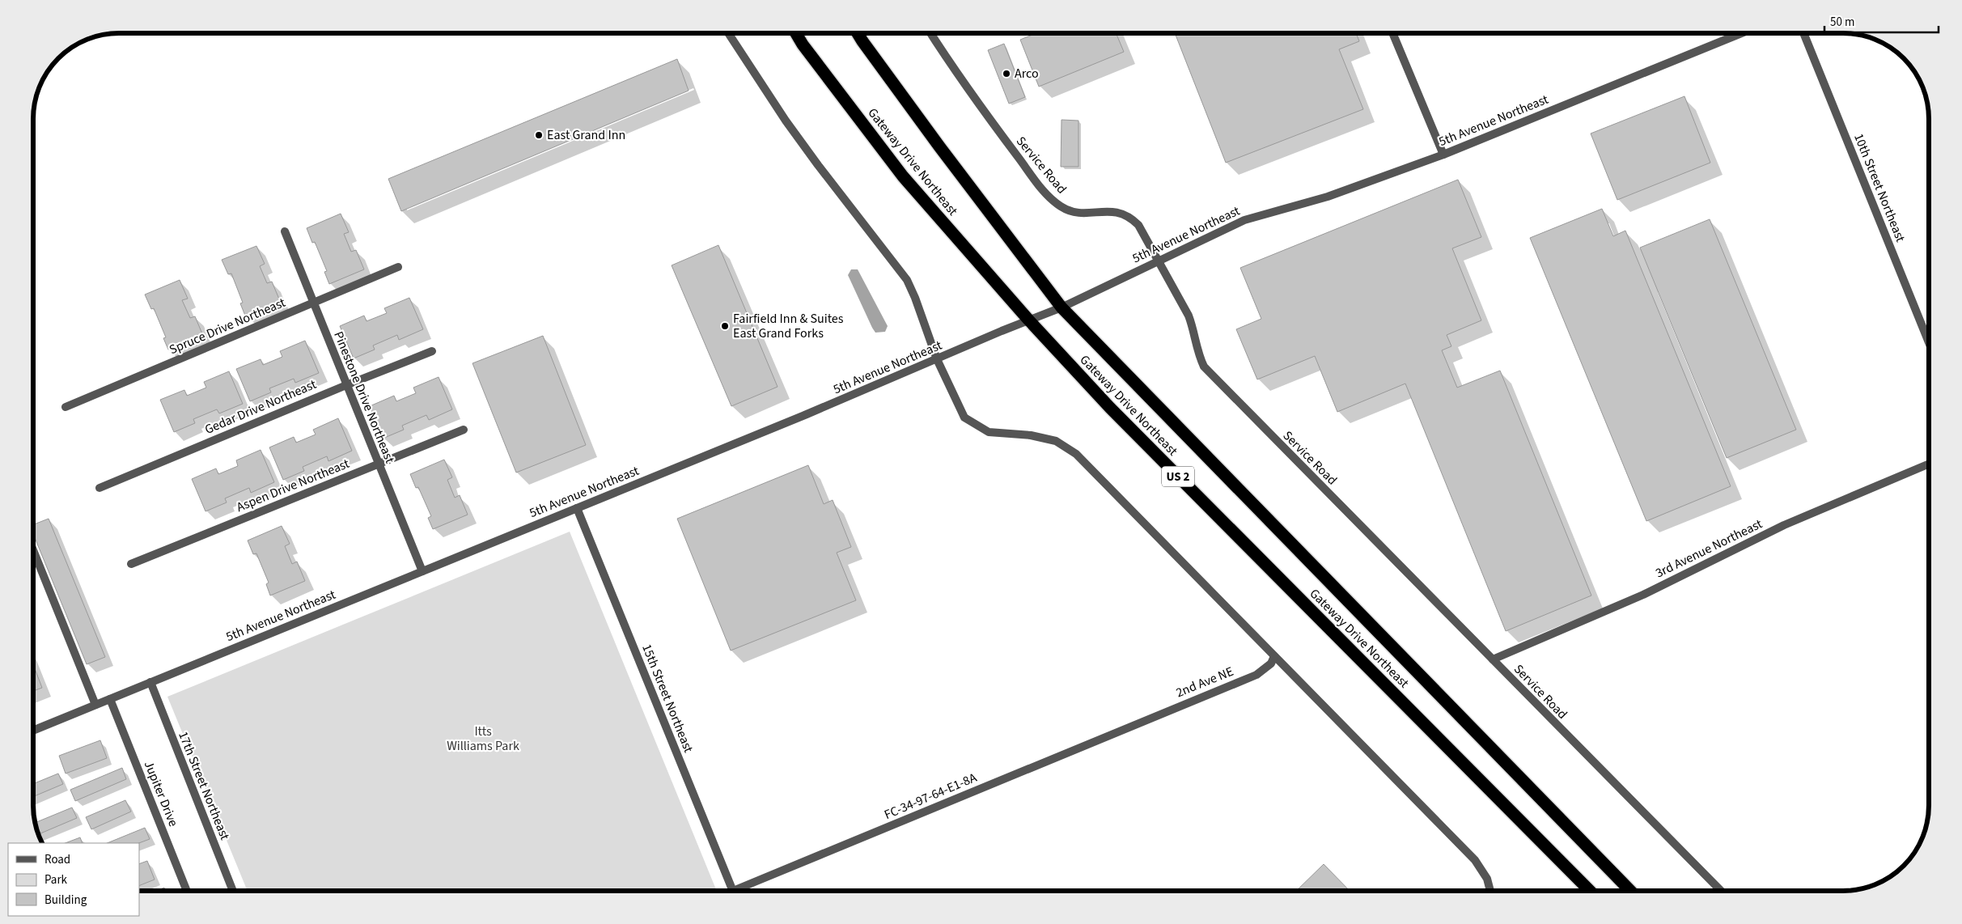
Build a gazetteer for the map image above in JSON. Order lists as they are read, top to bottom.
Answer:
{
  "streets": {
    "highway": ["Gateway Drive Northeast", "US 2"],
    "street": [
      "5th Avenue Northeast",
      "Service Road",
      "10th Street Northeast",
      "Spruce Drive Northeast",
      "Pinestone Drive Northeast",
      "Gedar Drive Northeast",
      "Aspen Drive Northeast",
      "3rd Avenue Northeast",
      "2nd Ave NE",
      "15th Street Northeast",
      "17th Street Northeast",
      "Jupiter Drive",
      "FC-34-97-64-E1-8A"
    ]
  },
  "crossings": [
    ["5th Avenue Northeast", "Gateway Drive Northeast"],
    ["5th Avenue Northeast", "Service Road"],
    ["5th Avenue Northeast", "Pinestone Drive Northeast"],
    ["5th Avenue Northeast", "15th Street Northeast"],
    ["5th Avenue Northeast", "17th Street Northeast"],
    ["5th Avenue Northeast", "Jupiter Drive"],
    ["Service Road", "3rd Avenue Northeast"],
    ["Spruce Drive Northeast", "Pinestone Drive Northeast"],
    ["Pinestone Drive Northeast", "Gedar Drive Northeast"],
    ["Pinestone Drive Northeast", "Aspen Drive Northeast"],
    ["2nd Ave NE", "FC-34-97-64-E1-8A"]
  ],
  "parks": ["Itts Williams Park"],
  "places": ["Arco", "East Grand Inn", "Fairfield Inn & Suites East Grand Forks"],
  "legend": ["Road", "Park", "Building"],
  "scale_bar": "50 m"
}
